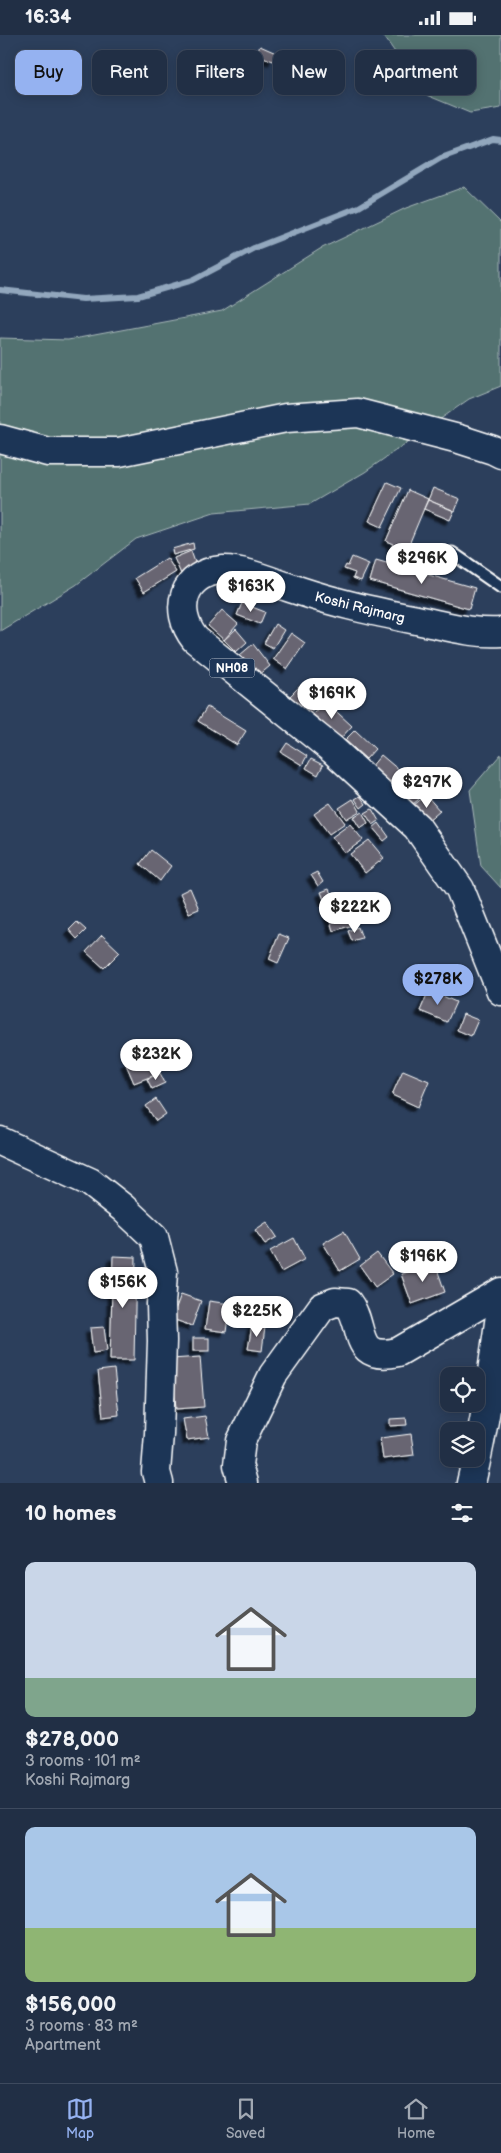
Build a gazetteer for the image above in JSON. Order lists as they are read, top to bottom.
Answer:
{
  "streets": {
    "main road": ["Koshi Rajmarg", "NH08"]
  },
  "page": {
    "status": "16:34",
    "chip": [
      "Buy",
      "Rent",
      "Filters",
      "New",
      "Apartment"
    ],
    "price": [
      "$296K",
      "$163K",
      "$169K",
      "$297K",
      "$222K",
      "$278K",
      "$232K",
      "$196K",
      "$156K",
      "$225K"
    ],
    "heading": "10 homes",
    "list": [
      {
        "name": "$278,000",
        "note": "3 rooms · 101 m² · Koshi Rajmarg"
      },
      {
        "name": "$156,000",
        "note": "3 rooms · 83 m² · Apartment"
      }
    ],
    "tabs": ["Map", "Saved", "Home"]
  }
}
